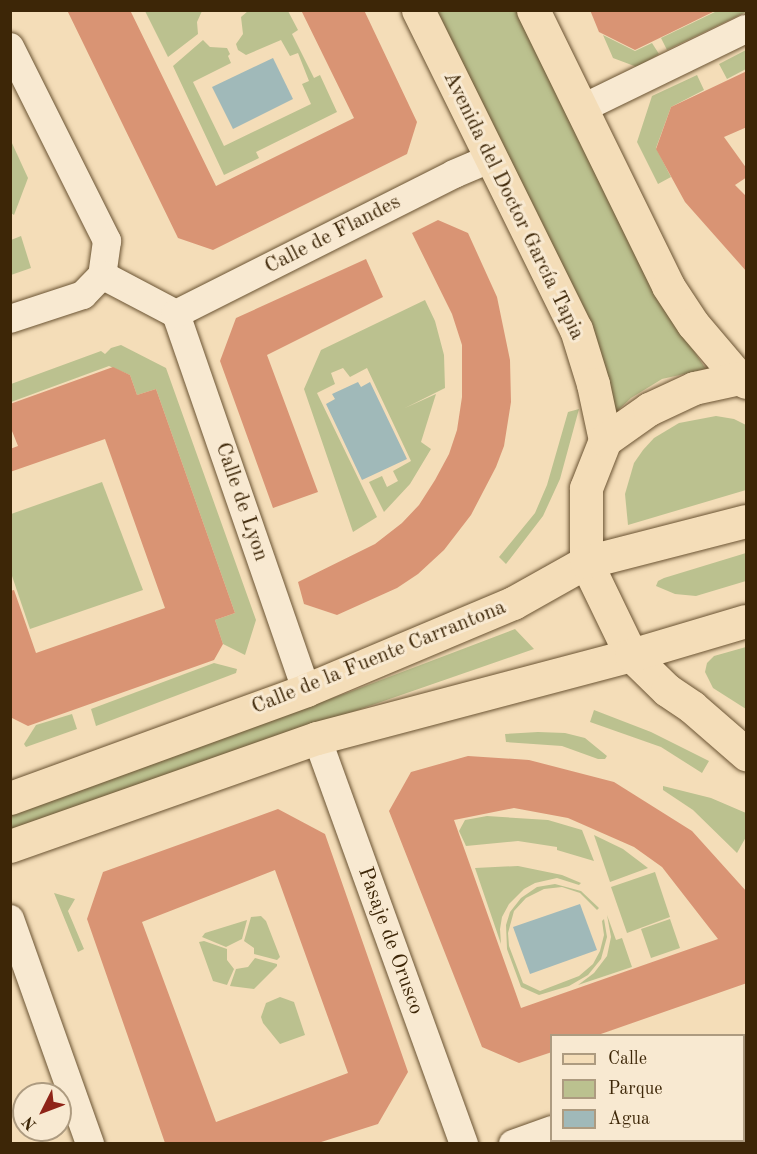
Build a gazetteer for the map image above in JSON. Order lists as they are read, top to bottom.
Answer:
{
  "streets": {
    "main road": ["Avenida del Doctor García Tapia", "Calle de la Fuente Carrantona"],
    "street": ["Calle de Flandes", "Calle de Lyon", "Pasaje de Orusco"]
  },
  "crossings": [
    ["Avenida del Doctor García Tapia", "Calle de Flandes"],
    ["Calle de Flandes", "Calle de Lyon"],
    ["Calle de Lyon", "Calle de la Fuente Carrantona"]
  ],
  "legend": ["Calle", "Parque", "Agua"],
  "north": "bottom left"
}
